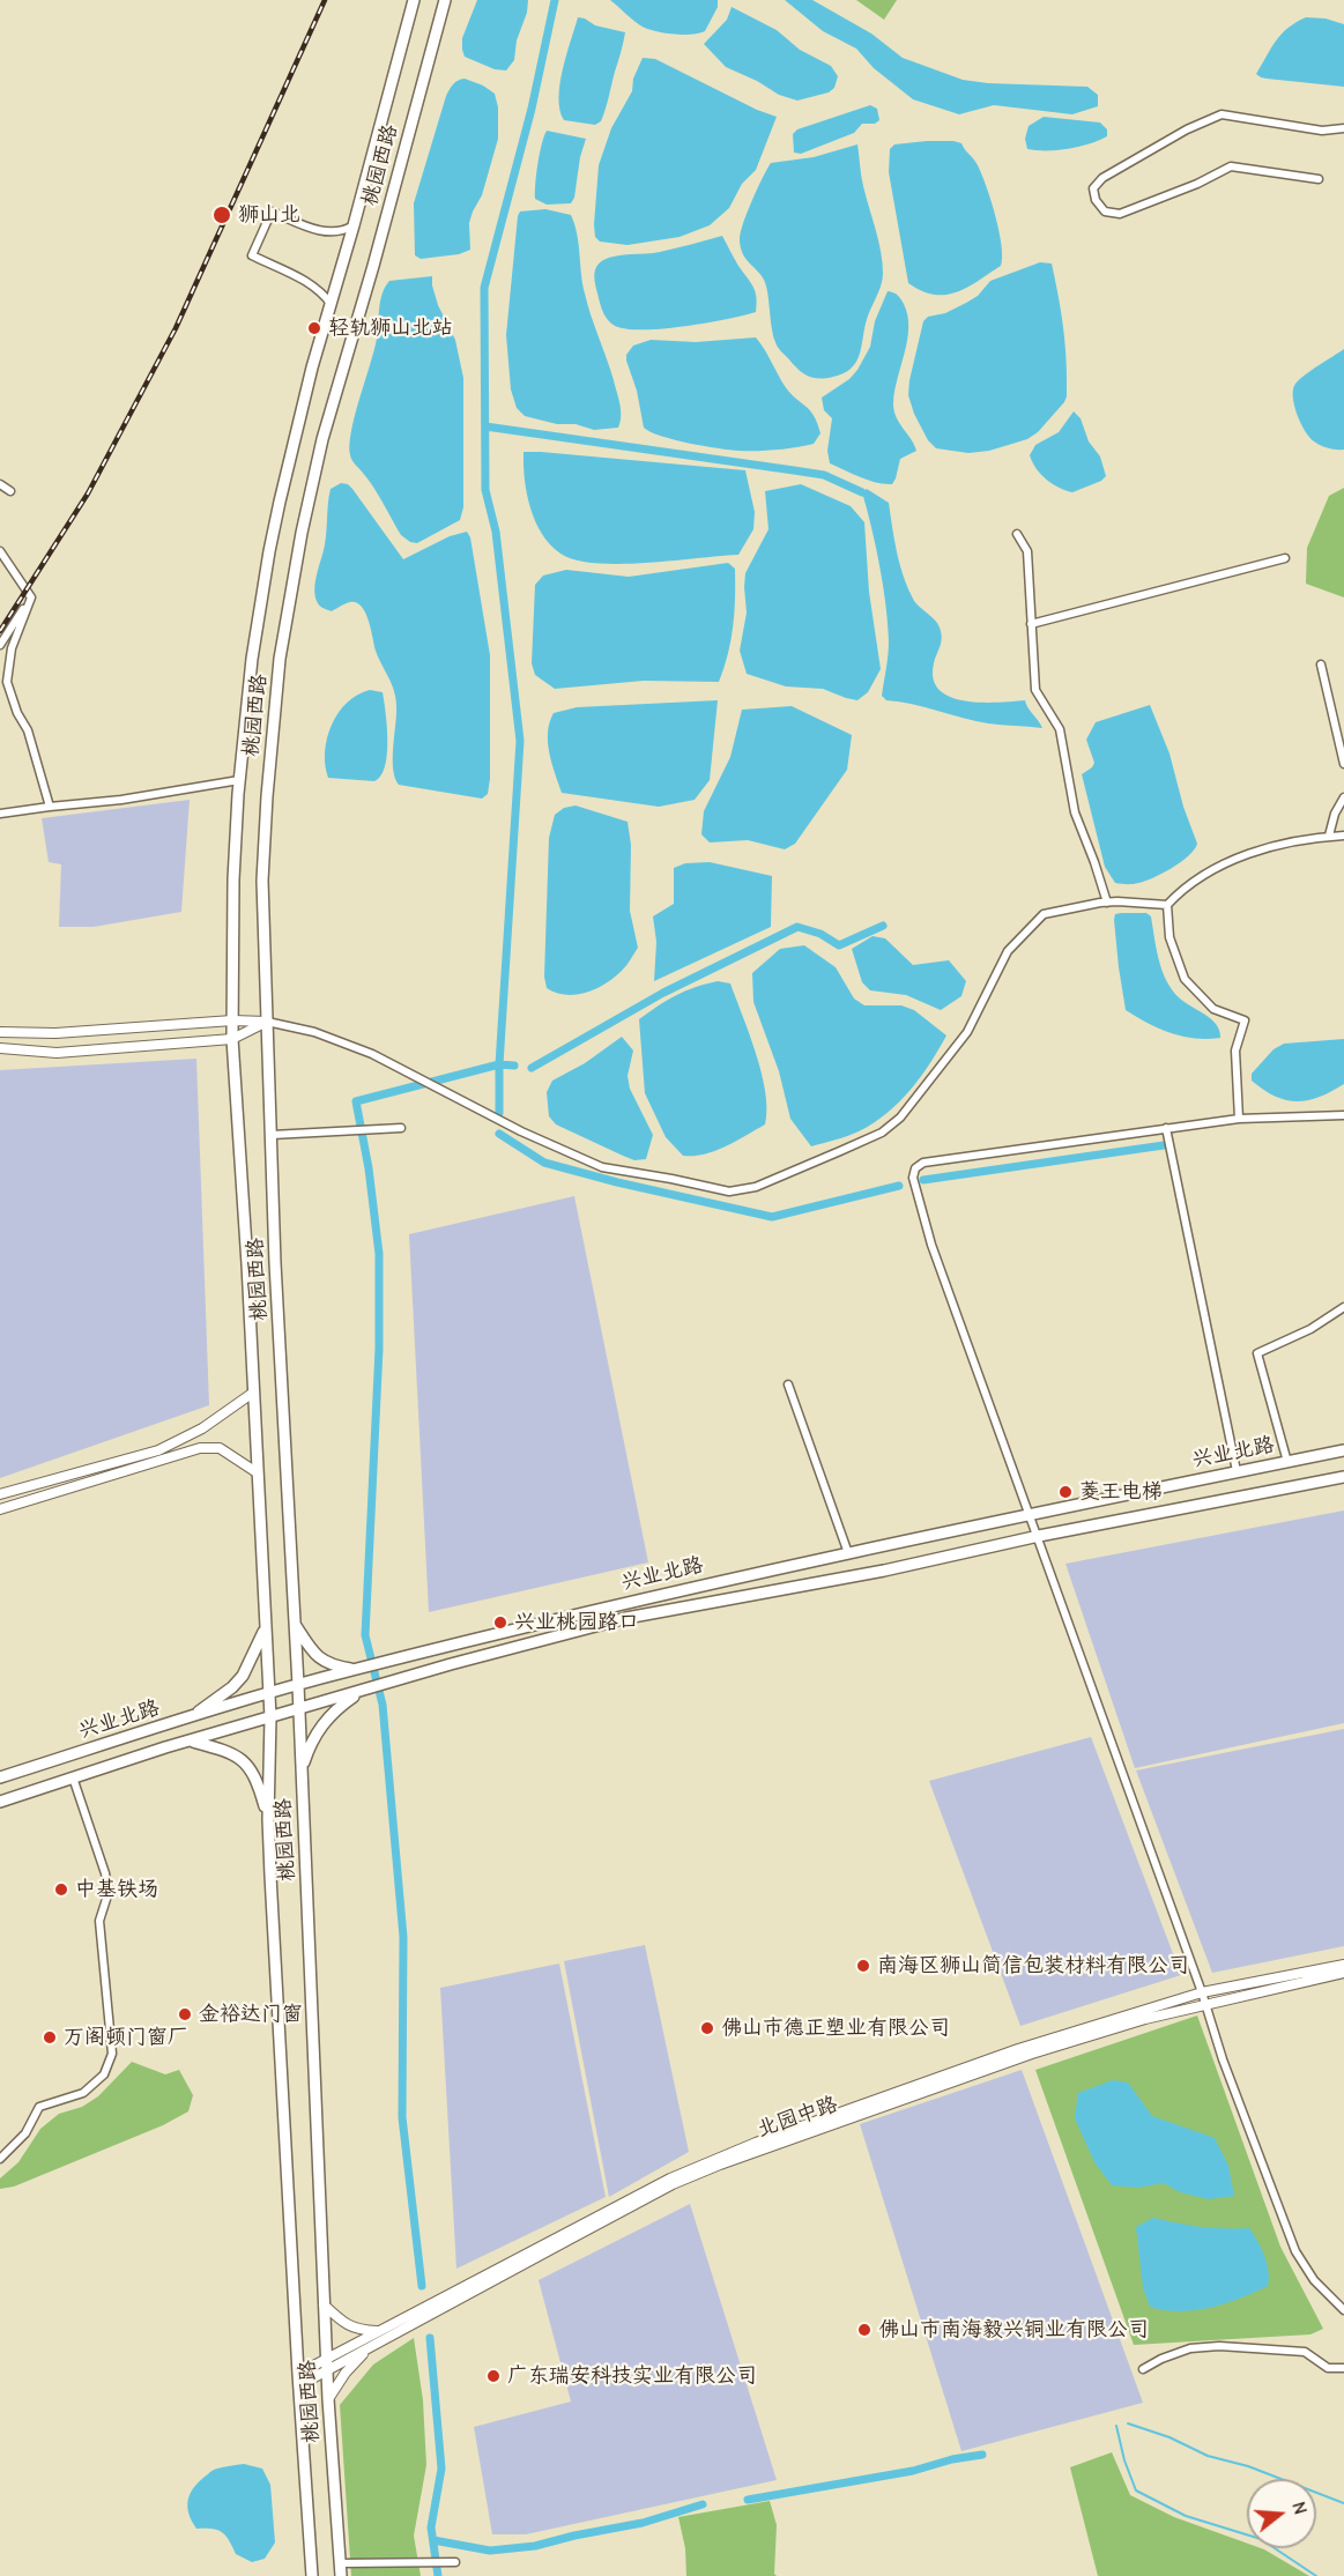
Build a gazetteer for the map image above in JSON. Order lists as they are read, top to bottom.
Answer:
{
  "streets": {
    "main road": ["桃园西路", "兴业北路"],
    "street": ["北园中路"]
  },
  "crossings": [
    ["桃园西路", "兴业北路"],
    ["桃园西路", "北园中路"]
  ],
  "places": [
    "狮山北",
    "轻轨狮山北站",
    "菱王电梯",
    "兴业桃园路口",
    "中基铁场",
    "南海区狮山简信包装材料有限公司",
    "金裕达门窗",
    "佛山市德正塑业有限公司",
    "万阁顿门窗厂",
    "佛山市南海毅兴铜业有限公司",
    "广东瑞安科技实业有限公司"
  ],
  "north": "right"
}
